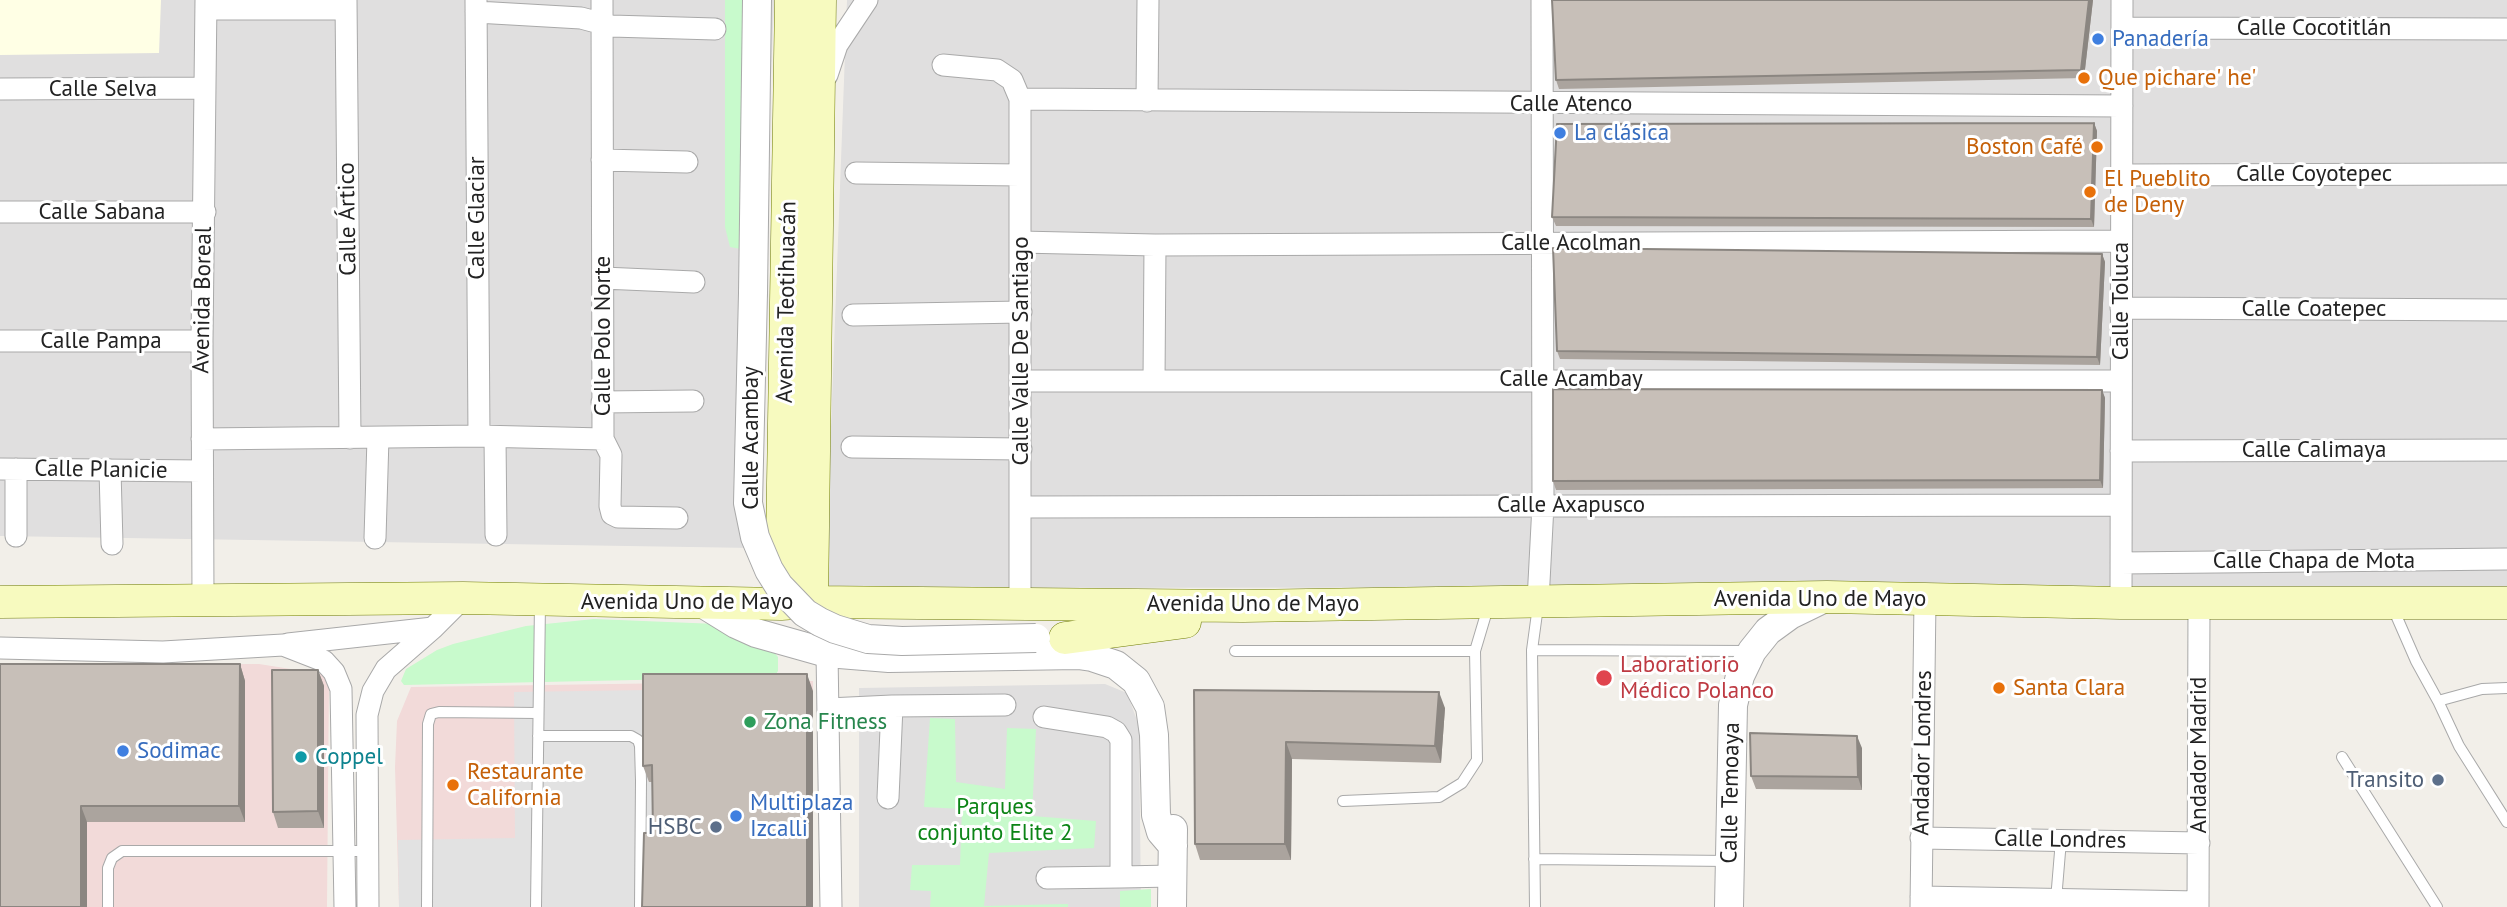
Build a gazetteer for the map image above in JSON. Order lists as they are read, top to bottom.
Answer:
{
  "streets": {
    "main road": ["Avenida Teotihuacán", "Avenida Uno de Mayo"],
    "street": [
      "Calle Cocotitlán",
      "Calle Selva",
      "Calle Atenco",
      "Calle Coyotepec",
      "Calle Sabana",
      "Calle Glaciar",
      "Calle Ártico",
      "Calle Acolman",
      "Avenida Boreal",
      "Calle Toluca",
      "Calle Coatepec",
      "Calle Polo Norte",
      "Calle Pampa",
      "Calle Valle De Santiago",
      "Calle Acambay",
      "Calle Calimaya",
      "Calle Planicie",
      "Calle Axapusco",
      "Calle Chapa de Mota",
      "Andador Londres",
      "Andador Madrid",
      "Calle Temoaya",
      "Calle Londres"
    ]
  },
  "crossings": [
    ["Calle Cocotitlán", "Calle Toluca"],
    ["Calle Selva", "Avenida Boreal"],
    ["Calle Atenco", "Calle Toluca"],
    ["Calle Atenco", "Calle Valle De Santiago"],
    ["Calle Coyotepec", "Calle Toluca"],
    ["Calle Sabana", "Avenida Boreal"],
    ["Calle Glaciar", "Calle Polo Norte"],
    ["Calle Ártico", "Calle Polo Norte"],
    ["Calle Acolman", "Calle Toluca"],
    ["Calle Acolman", "Calle Valle De Santiago"],
    ["Avenida Boreal", "Calle Polo Norte"],
    ["Avenida Boreal", "Calle Pampa"],
    ["Avenida Boreal", "Calle Planicie"],
    ["Avenida Boreal", "Avenida Uno de Mayo"],
    ["Calle Toluca", "Calle Coatepec"],
    ["Calle Toluca", "Calle Acambay"],
    ["Calle Toluca", "Calle Calimaya"],
    ["Calle Toluca", "Calle Axapusco"],
    ["Calle Toluca", "Calle Chapa de Mota"],
    ["Calle Toluca", "Avenida Uno de Mayo"],
    ["Avenida Teotihuacán", "Avenida Uno de Mayo"],
    ["Calle Valle De Santiago", "Calle Acambay"],
    ["Calle Valle De Santiago", "Calle Axapusco"],
    ["Calle Valle De Santiago", "Avenida Uno de Mayo"],
    ["Avenida Uno de Mayo", "Andador Londres"],
    ["Avenida Uno de Mayo", "Andador Madrid"],
    ["Avenida Uno de Mayo", "Calle Temoaya"],
    ["Andador Londres", "Calle Londres"],
    ["Andador Madrid", "Calle Londres"]
  ],
  "parks": ["Parques conjunto Elite 2"],
  "places": [
    "Panadería",
    "Que pichare' he'",
    "La clásica",
    "Boston Café",
    "El Pueblito de Deny",
    "Laboratiorio Médico Polanco",
    "Santa Clara",
    "Zona Fitness",
    "Sodimac",
    "Coppel",
    "Transito",
    "Restaurante California",
    "Multiplaza Izcalli",
    "HSBC"
  ]
}
